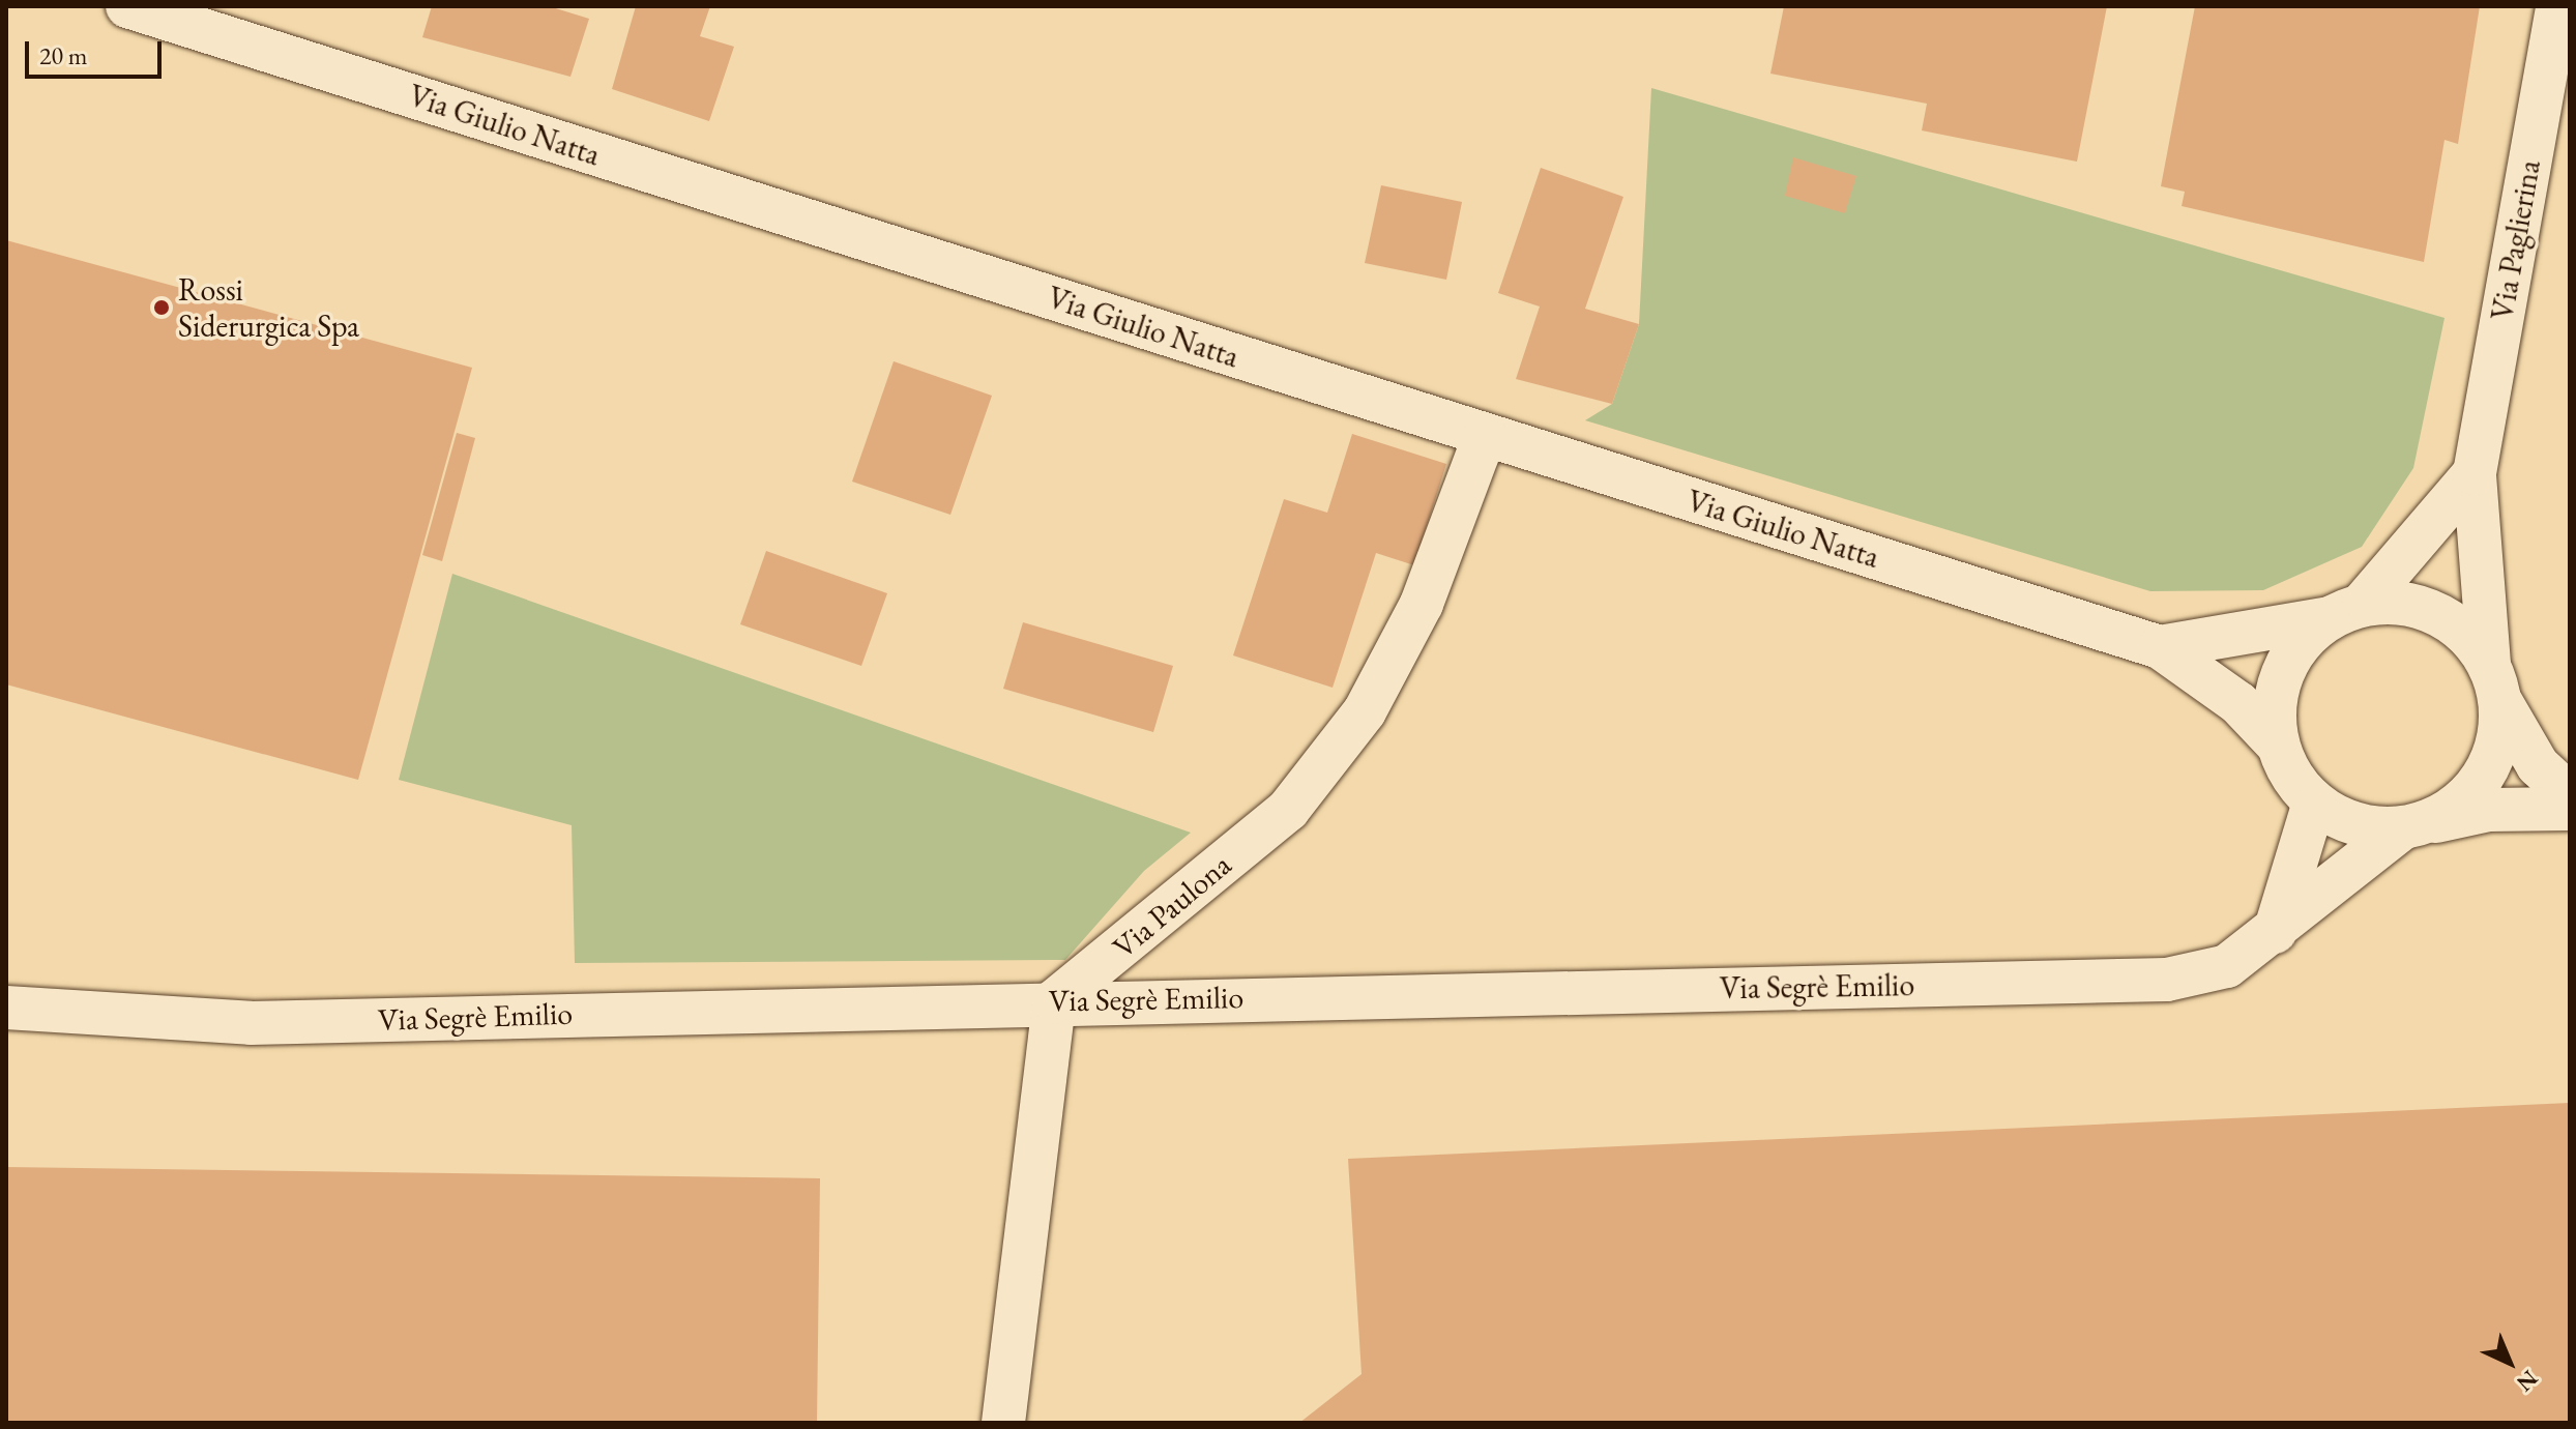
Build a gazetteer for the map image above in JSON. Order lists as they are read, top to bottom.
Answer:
{
  "streets": {
    "street": [
      "Via Giulio Natta",
      "Via Paglierina",
      "Via Paulona",
      "Via Segrè Emilio"
    ]
  },
  "crossings": [
    ["Via Giulio Natta", "Via Paglierina"],
    ["Via Giulio Natta", "Via Paulona"],
    ["Via Giulio Natta", "Via Segrè Emilio"],
    ["Via Paglierina", "Via Segrè Emilio"],
    ["Via Paulona", "Via Segrè Emilio"]
  ],
  "places": ["Rossi Siderurgica Spa"],
  "scale_bar": "20 m",
  "north": "bottom right"
}
